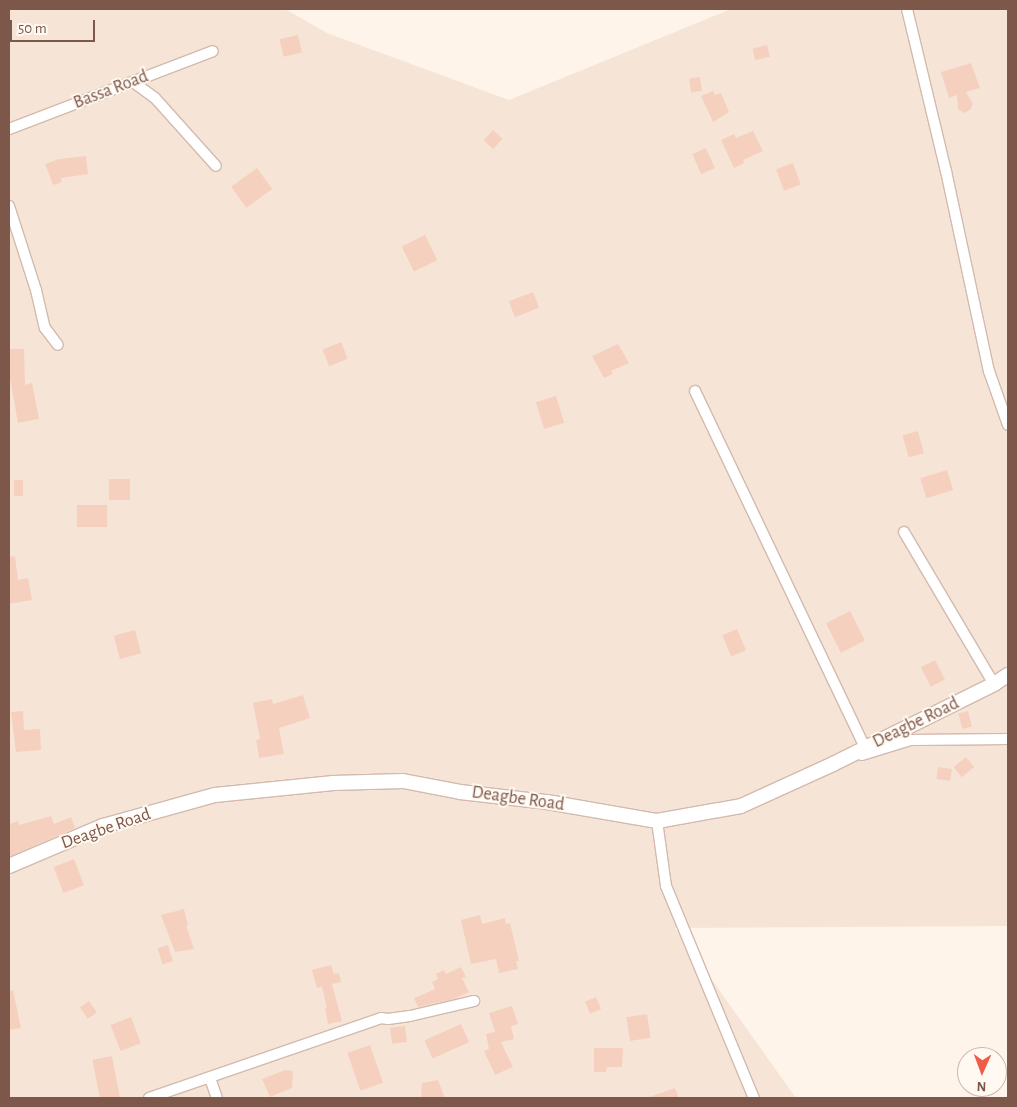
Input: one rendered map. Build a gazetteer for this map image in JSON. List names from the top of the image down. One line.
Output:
{"streets":{"street":["Bassa Road","Deagbe Road"]},"scale_bar":"50 m","north":"bottom"}
